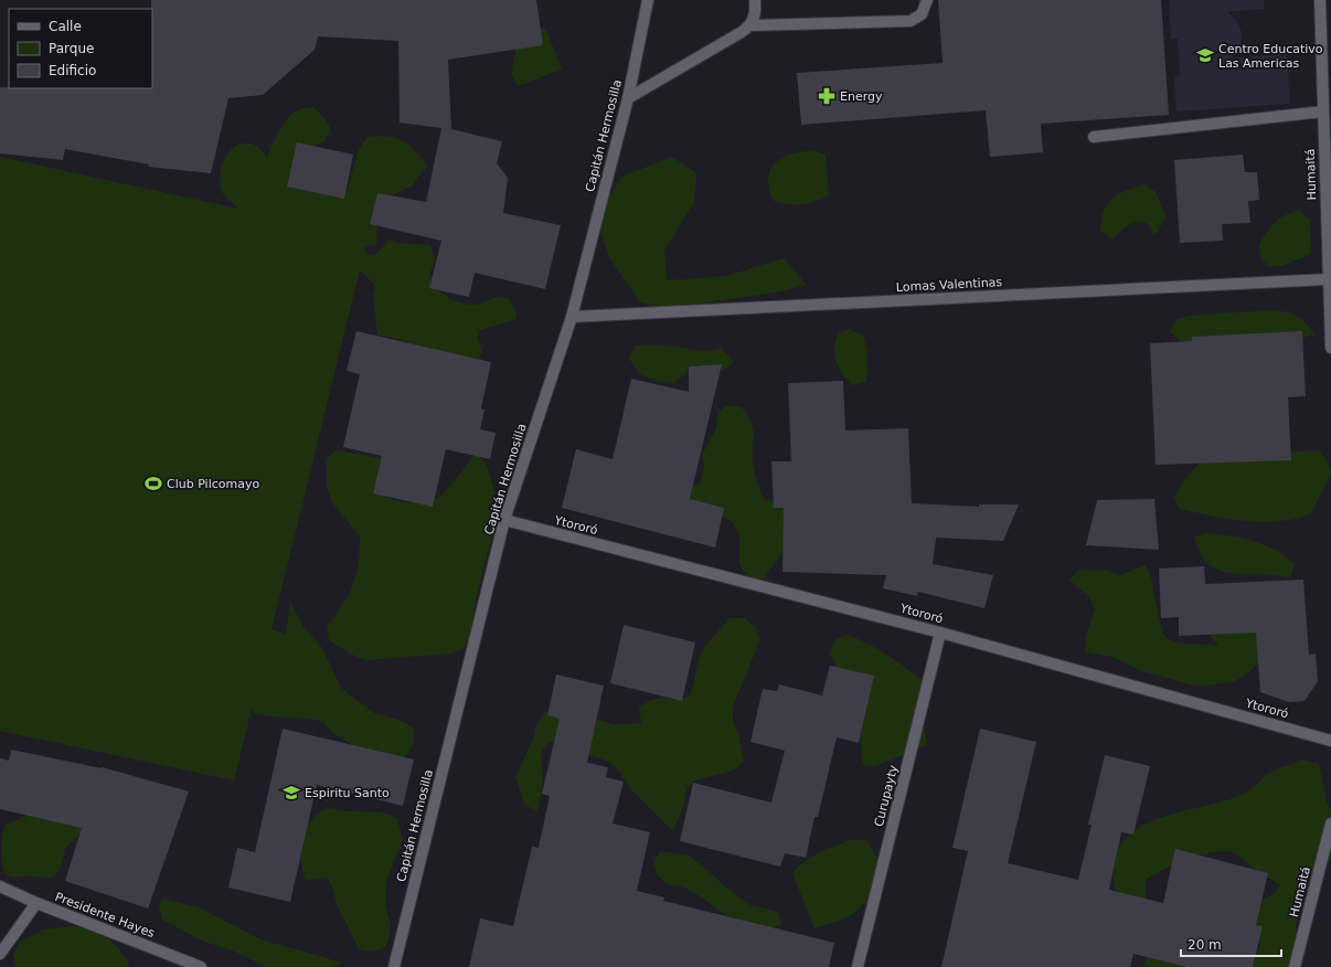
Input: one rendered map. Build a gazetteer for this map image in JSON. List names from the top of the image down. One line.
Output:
{"streets":{"street":["Capitán Hermosilla","Humaitá","Lomas Valentinas","Ytororó","Curupayty","Presidente Hayes"]},"crossings":[["Capitán Hermosilla","Lomas Valentinas"],["Capitán Hermosilla","Ytororó"],["Humaitá","Lomas Valentinas"],["Ytororó","Curupayty"]],"places":{"school or university":["Centro Educativo Las Americas","Espiritu Santo"],"pharmacy":["Energy"],"sports":["Club Pilcomayo"]},"legend":["Calle","Parque","Edificio"],"scale_bar":"20 m"}
